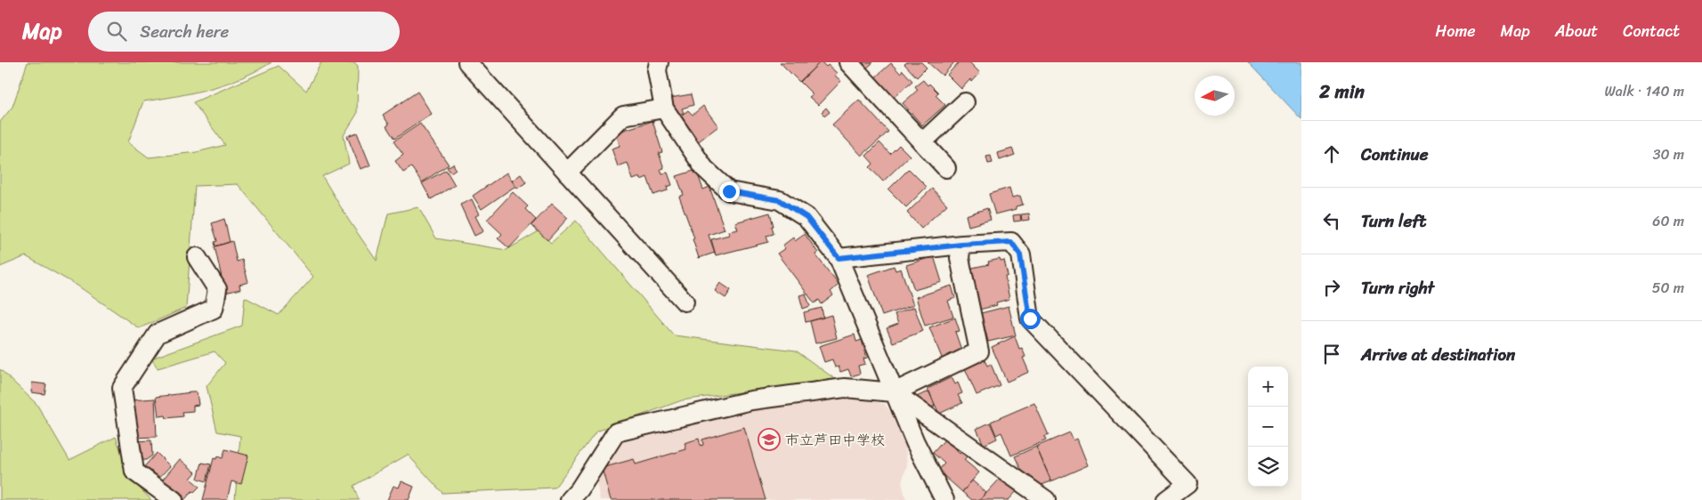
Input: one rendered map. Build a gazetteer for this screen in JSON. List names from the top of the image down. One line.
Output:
{"places":{"school or university":["市立芦田中学校"]},"north":"left","page":{"header":"Map","search":"Search here","nav":["Home","Map","About","Contact"],"heading":["2 min","Walk · 140 m"],"list":[["Continue","30 m"],["Turn left","60 m"],["Turn right","50 m"],"Arrive at destination"],"map_buttons":["+","−"]}}
